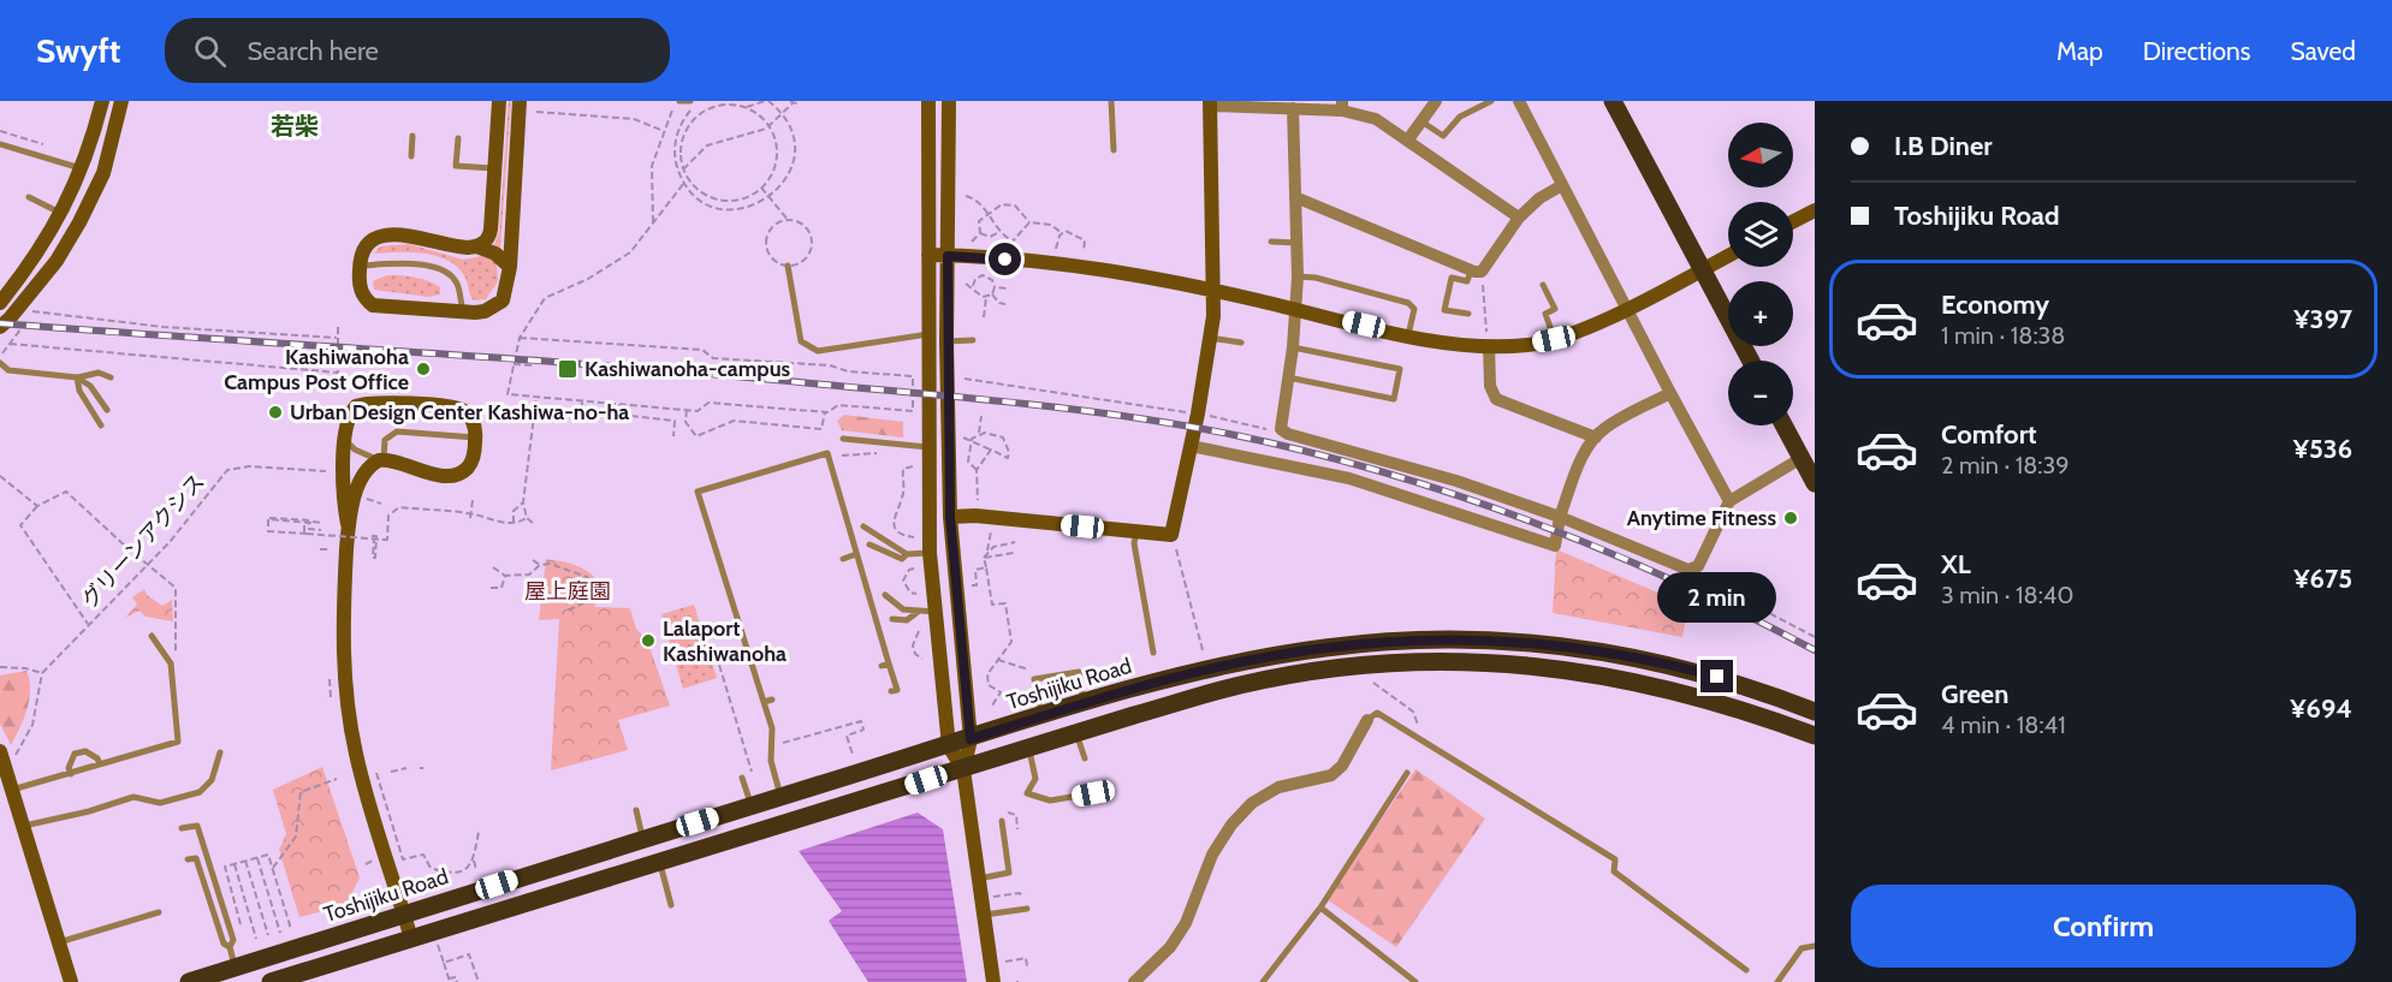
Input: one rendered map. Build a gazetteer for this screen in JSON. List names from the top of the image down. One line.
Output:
{"streets":{"main road":["Toshijiku Road"],"path":["グリーンアクシス"]},"districts":["若柴"],"parks":["屋上庭園"],"places":{"other":["Kashiwanoha Campus Post Office","Urban Design Center Kashiwa-no-ha","Anytime Fitness","Lalaport Kashiwanoha"],"transit":["Kashiwanoha-campus"]},"north":"left","page":{"header":"Swyft","search":"Search here","nav":["Map","Directions","Saved"],"banner":["I.B Diner","Toshijiku Road"],"map_buttons":["+","−"],"list":[{"name":"Economy","note":"1 min · 18:38","value":"¥397"},{"name":"Comfort","note":"2 min · 18:39","value":"¥536"},{"name":"XL","note":"3 min · 18:40","value":"¥675"},{"name":"Green","note":"4 min · 18:41","value":"¥694"}],"bubble":"2 min","buttons":"Confirm"}}
